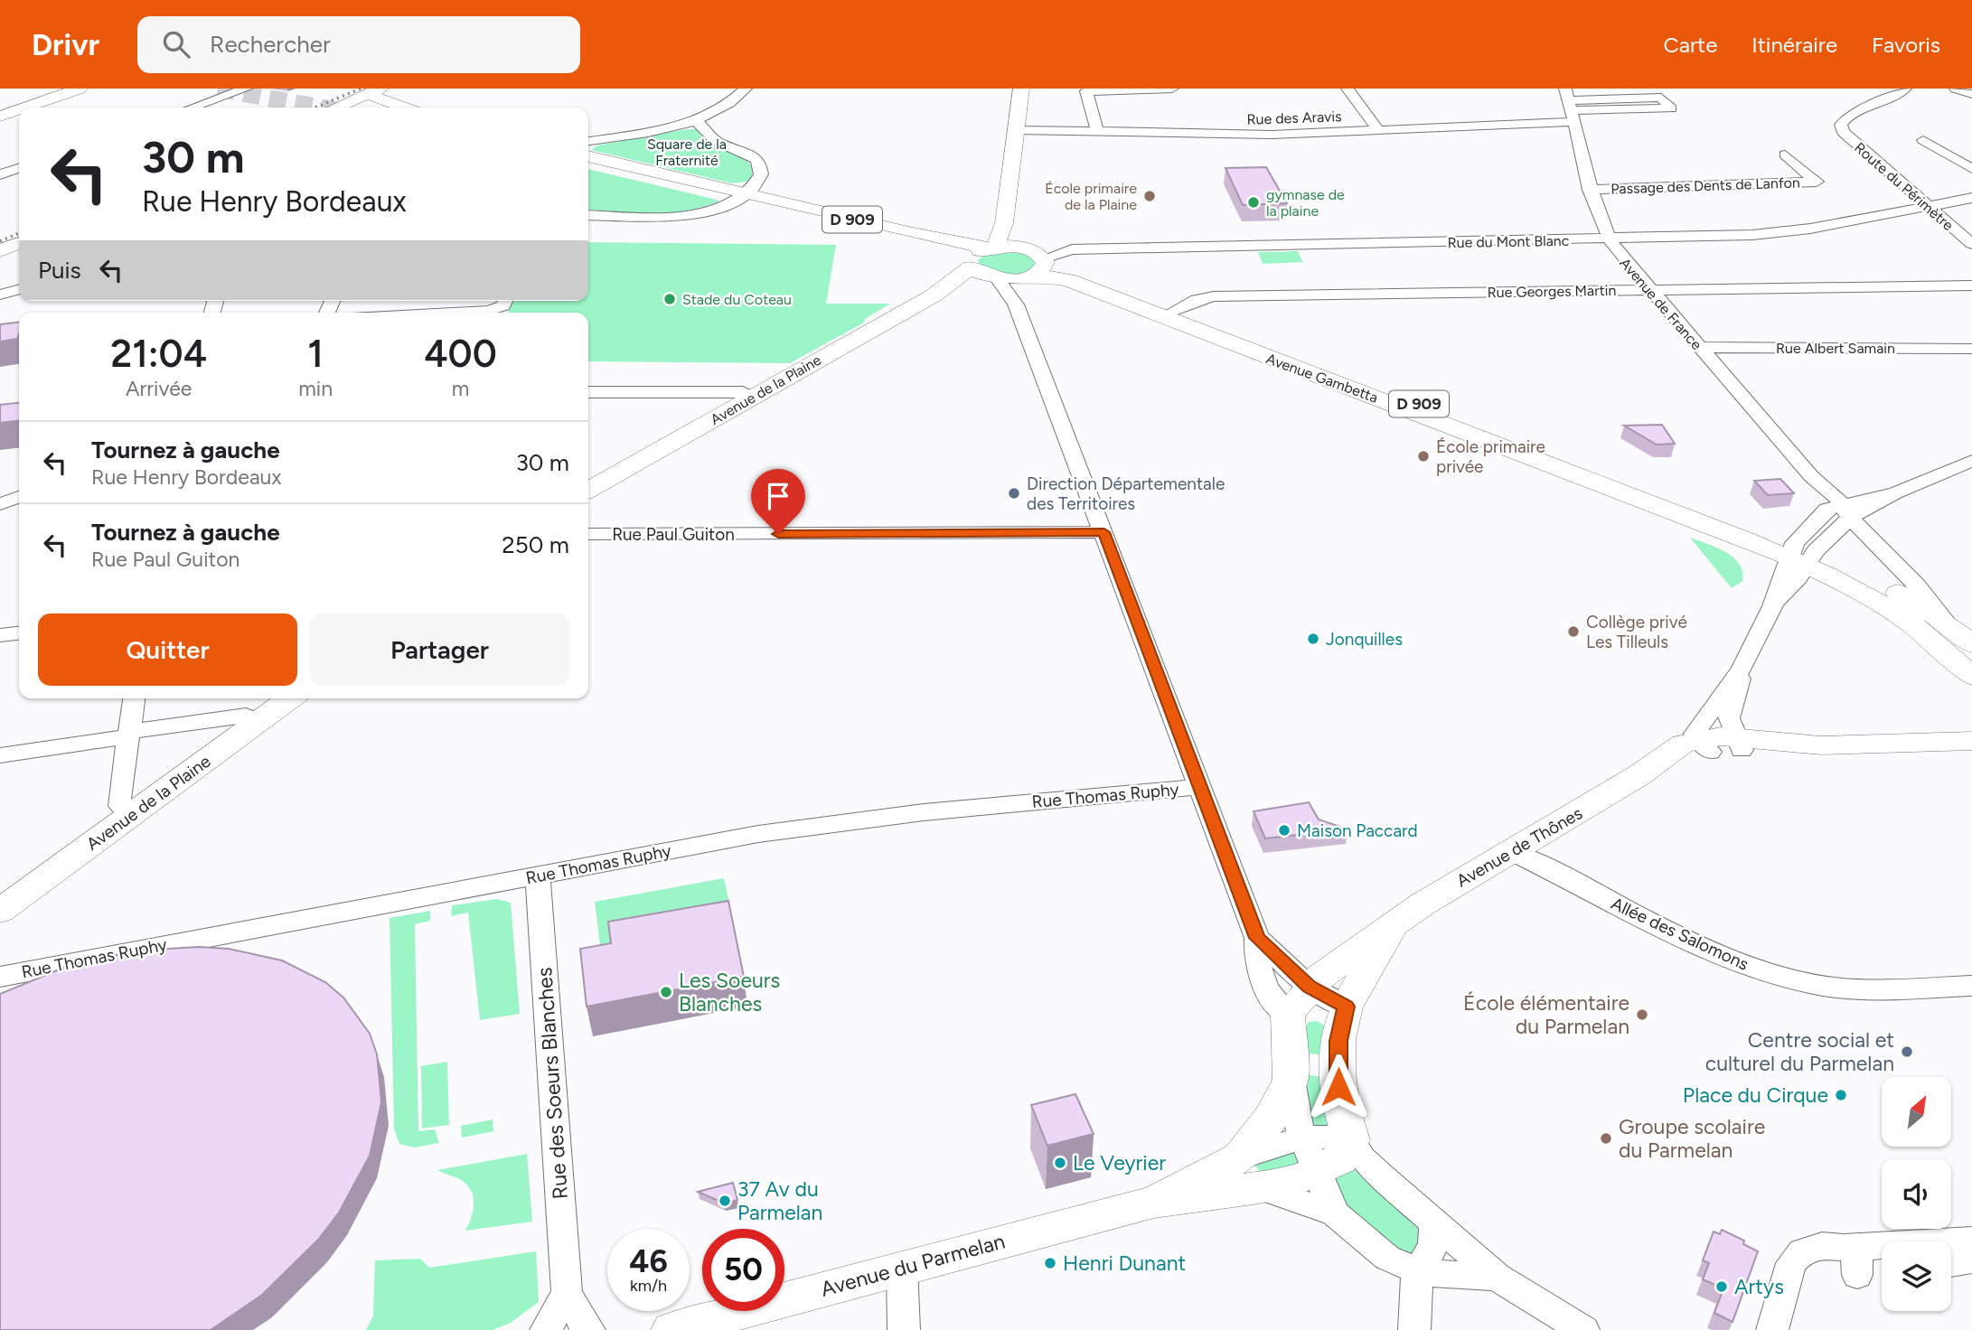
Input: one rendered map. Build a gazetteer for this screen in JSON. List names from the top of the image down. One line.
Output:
{"streets":{"main road":["D 909","Avenue de France","Avenue Gambetta","Avenue de la Plaine","Avenue de Thônes","Avenue du Parmelan"],"street":["Rue des Aravis","Passage des Dents de Lanfon","Route du Périmètre","Rue du Mont Blanc","Rue Georges Martin","Rue Albert Samain","Rue Paul Guiton","Rue Thomas Ruphy","Allée des Salomons","Rue des Soeurs Blanches"]},"crossings":[["Rue des Aravis","Avenue de France"],["Passage des Dents de Lanfon","Avenue de France"],["Route du Périmètre","Rue du Mont Blanc"],["D 909","Avenue Gambetta"],["D 909","Avenue de la Plaine"],["Rue du Mont Blanc","Avenue de France"],["Rue du Mont Blanc","Avenue Gambetta"],["Rue du Mont Blanc","Avenue de la Plaine"],["Rue Georges Martin","Avenue de France"],["Rue Georges Martin","Avenue Gambetta"],["Avenue de France","Rue Albert Samain"],["Avenue Gambetta","Avenue de la Plaine"],["Rue Thomas Ruphy","Rue des Soeurs Blanches"],["Avenue de Thônes","Allée des Salomons"]],"parks":["Square de la Fraternité"],"places":["École primaire de la Plaine","gymnase de la plaine","Stade du Coteau","École primaire privée","Direction Départementale des Territoires","Collège privé Les Tilleuls","Jonquilles","Maison Paccard","Les Soeurs Blanches","École élémentaire du Parmelan","Centre social et culturel du Parmelan","Place du Cirque","Groupe scolaire du Parmelan","Le Veyrier","37 Av du Parmelan","Henri Dunant","Artys"],"north":"top right","page":{"header":"Drivr","search":"Rechercher","nav":["Carte","Itinéraire","Favoris"],"turn":["30 m","Rue Henry Bordeaux"],"then":"Puis","eta":["21:04","Arrivée","1","min","400","m"],"list":[{"name":"Tournez à gauche","note":"Rue Henry Bordeaux","value":"30 m"},{"name":"Tournez à gauche","note":"Rue Paul Guiton","value":"250 m"}],"buttons":["Quitter","Partager"],"speed":"46 km/h","limit":"50"}}
